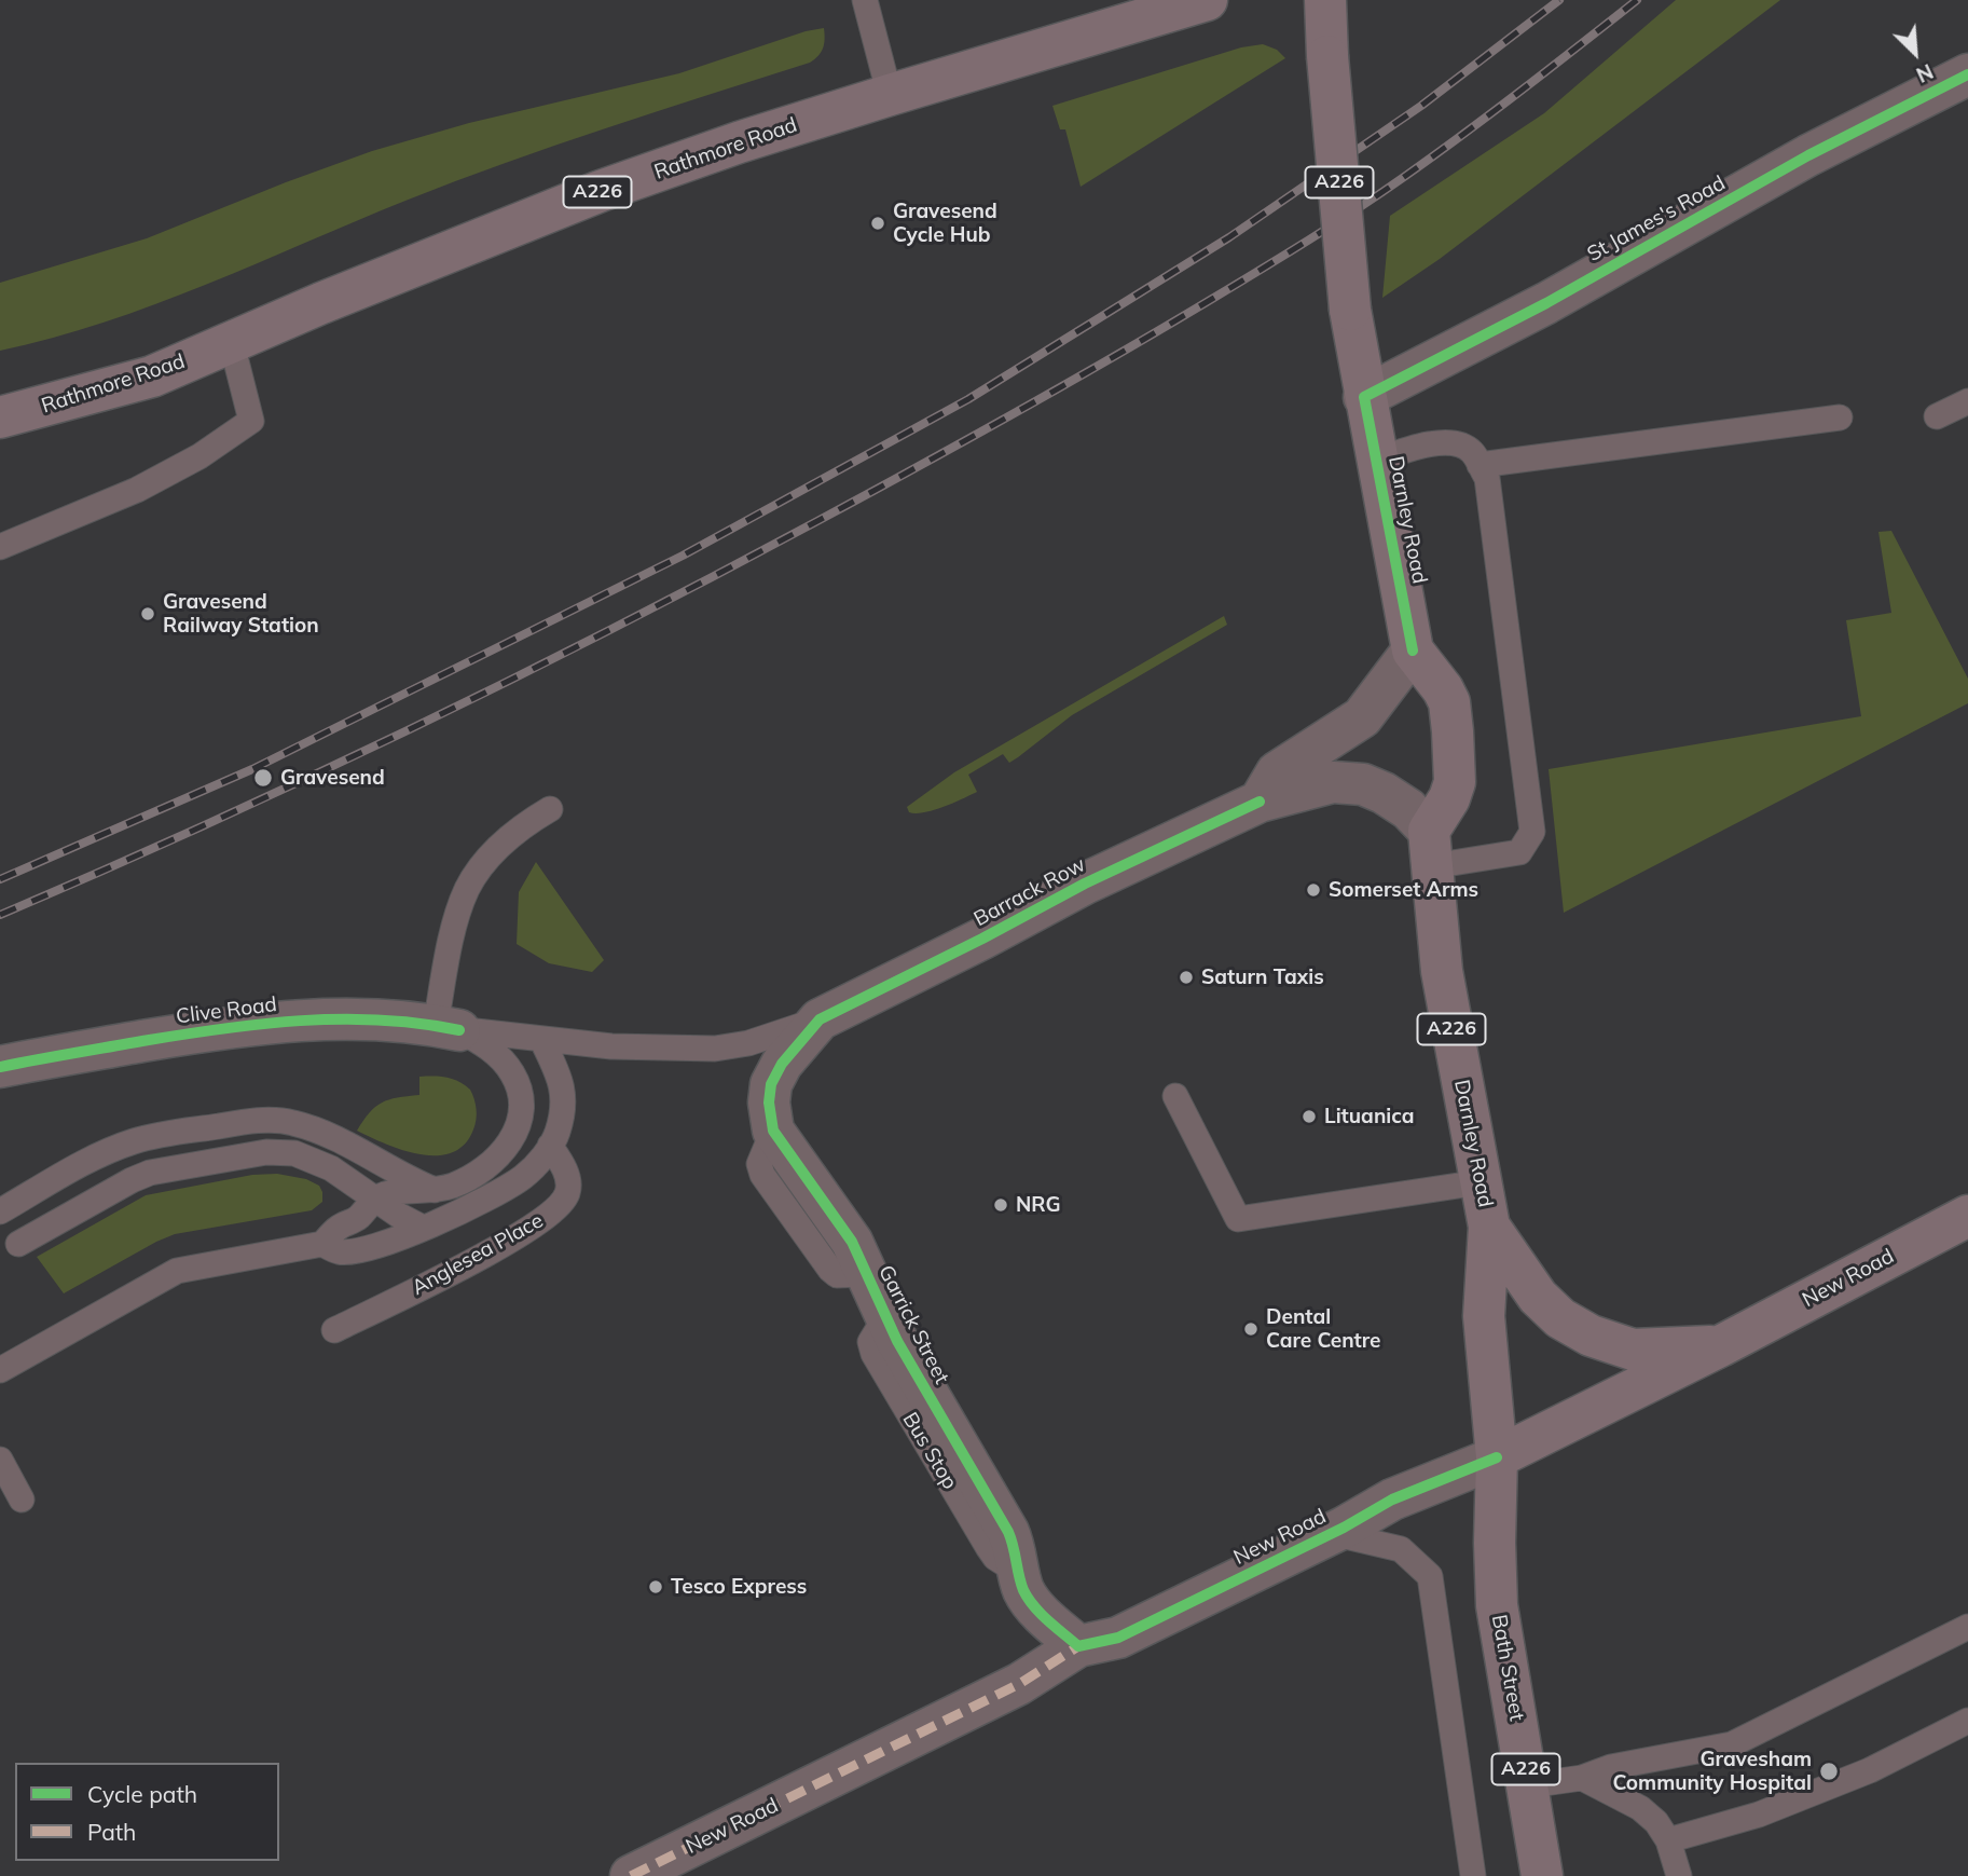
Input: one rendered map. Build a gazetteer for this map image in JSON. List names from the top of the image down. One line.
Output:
{"streets":{"main road":["Rathmore Road","A226","Darnley Road","New Road","Bath Street"],"street":["St James's Road","Barrack Row","Clive Road","Garrick Street"],"lane":["Anglesea Place"],"cycle path":["Bus Stop"]},"crossings":[["A226","Darnley Road"],["A226","New Road"],["A226","Bath Street"],["St James's Road","Darnley Road"],["Darnley Road","Barrack Row"],["Barrack Row","Clive Road"],["Barrack Row","Garrick Street"],["Clive Road","Garrick Street"],["New Road","Garrick Street"],["New Road","Bath Street"]],"places":["Gravesend Cycle Hub","Gravesend Railway Station","Gravesend","Somerset Arms","Saturn Taxis","Lituanica","NRG","Dental Care Centre","Tesco Express","Gravesham Community Hospital"],"legend":["Cycle path","Path"],"north":"bottom right"}
